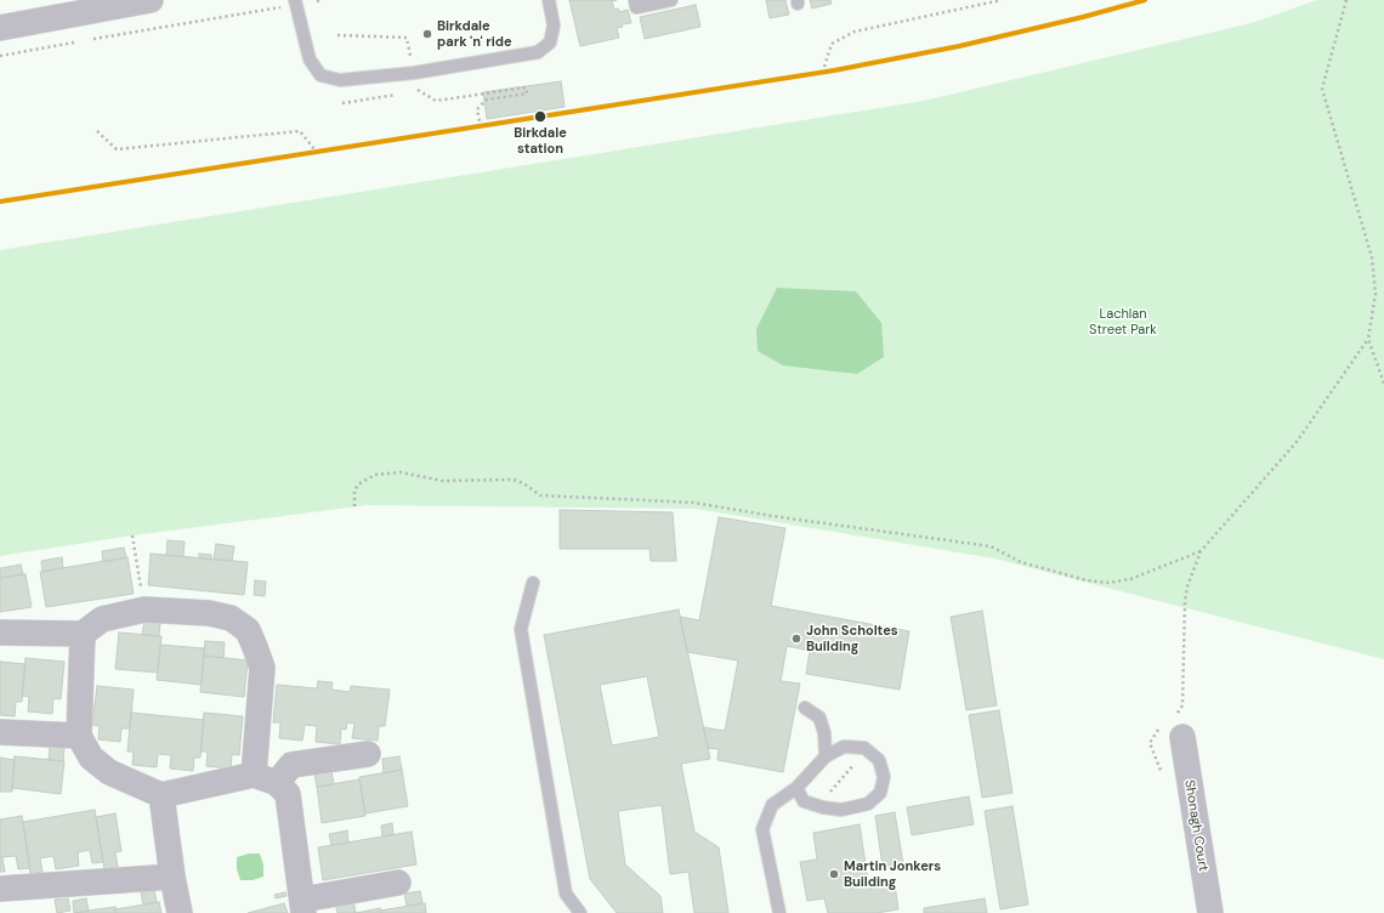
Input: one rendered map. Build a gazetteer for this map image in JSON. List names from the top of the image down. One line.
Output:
{"streets":{"street":["Shonagh Court"]},"parks":["Lachlan Street Park"],"places":["Birkdale park 'n' ride","Birkdale station","John Scholtes Building","Martin Jonkers Building"]}
